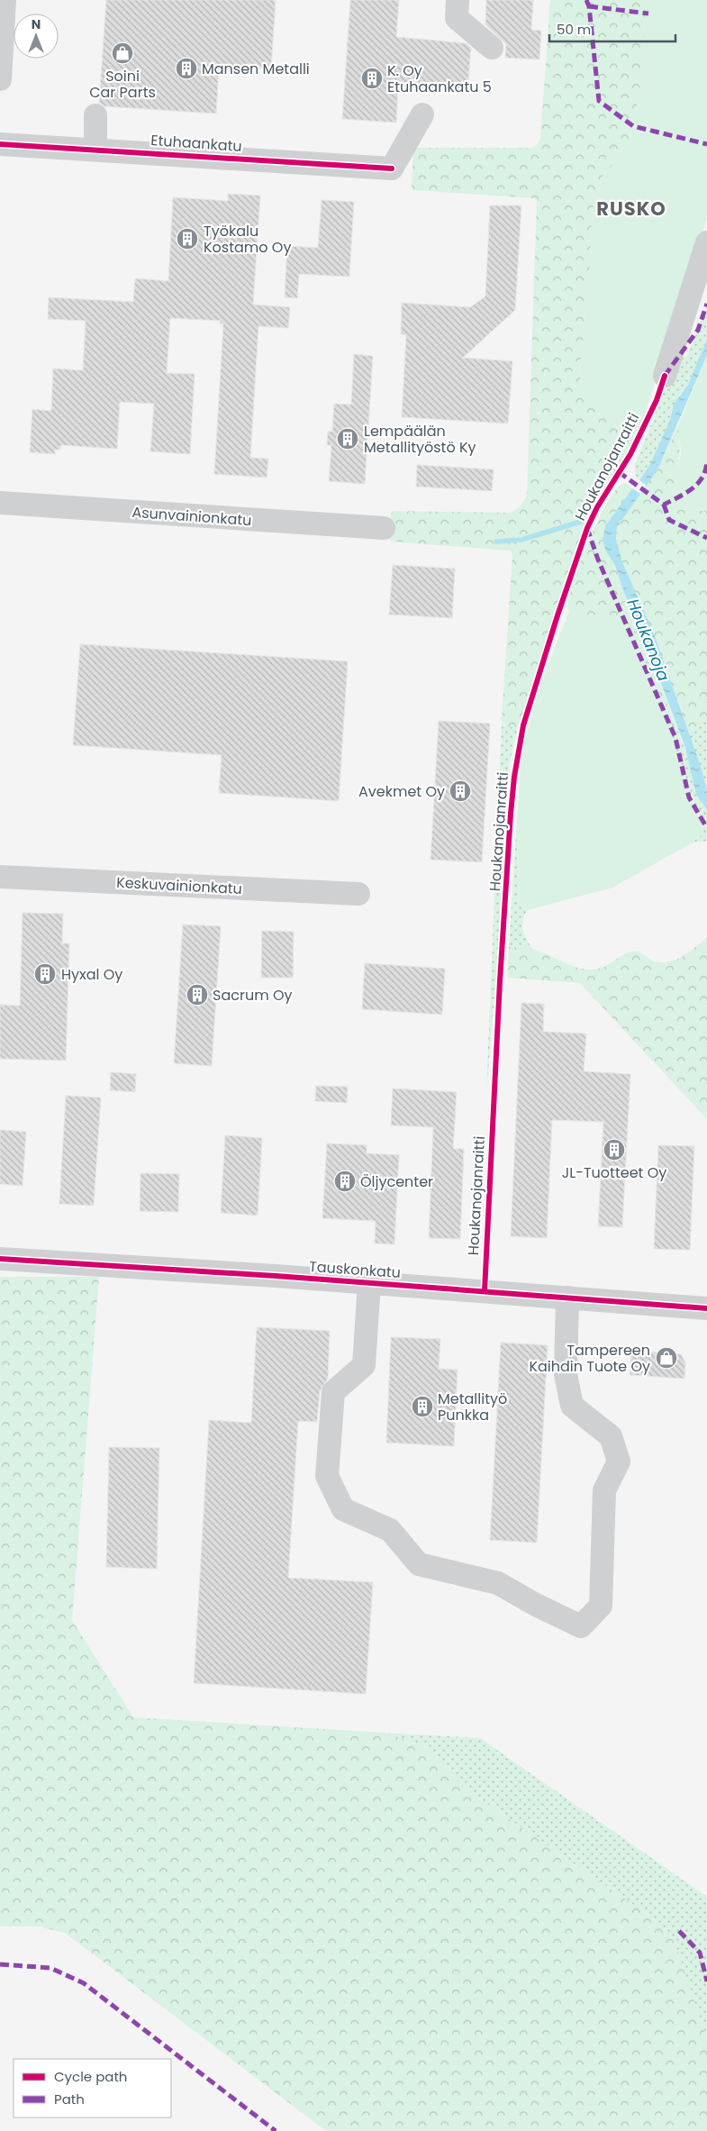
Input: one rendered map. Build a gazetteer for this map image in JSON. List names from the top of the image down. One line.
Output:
{"streets":{"street":["Etuhaankatu","Asunvainionkatu","Keskuvainionkatu","Tauskonkatu"],"cycle path":["Houkanojanraitti"]},"districts":["RUSKO"],"water":["Houkanoja"],"places":{"shop":["Soini Car Parts","Tampereen Kaihdin Tuote Oy"],"building":["Mansen Metalli","K. Oy Etuhaankatu 5","Työkalu Kostamo Oy","Lempäälän Metallityöstö Ky","Avekmet Oy","Hyxal Oy","Sacrum Oy","JL-Tuotteet Oy","Öljycenter","Metallityö Punkka"]},"legend":["Cycle path","Path"],"scale_bar":"50 m","north":"top"}
